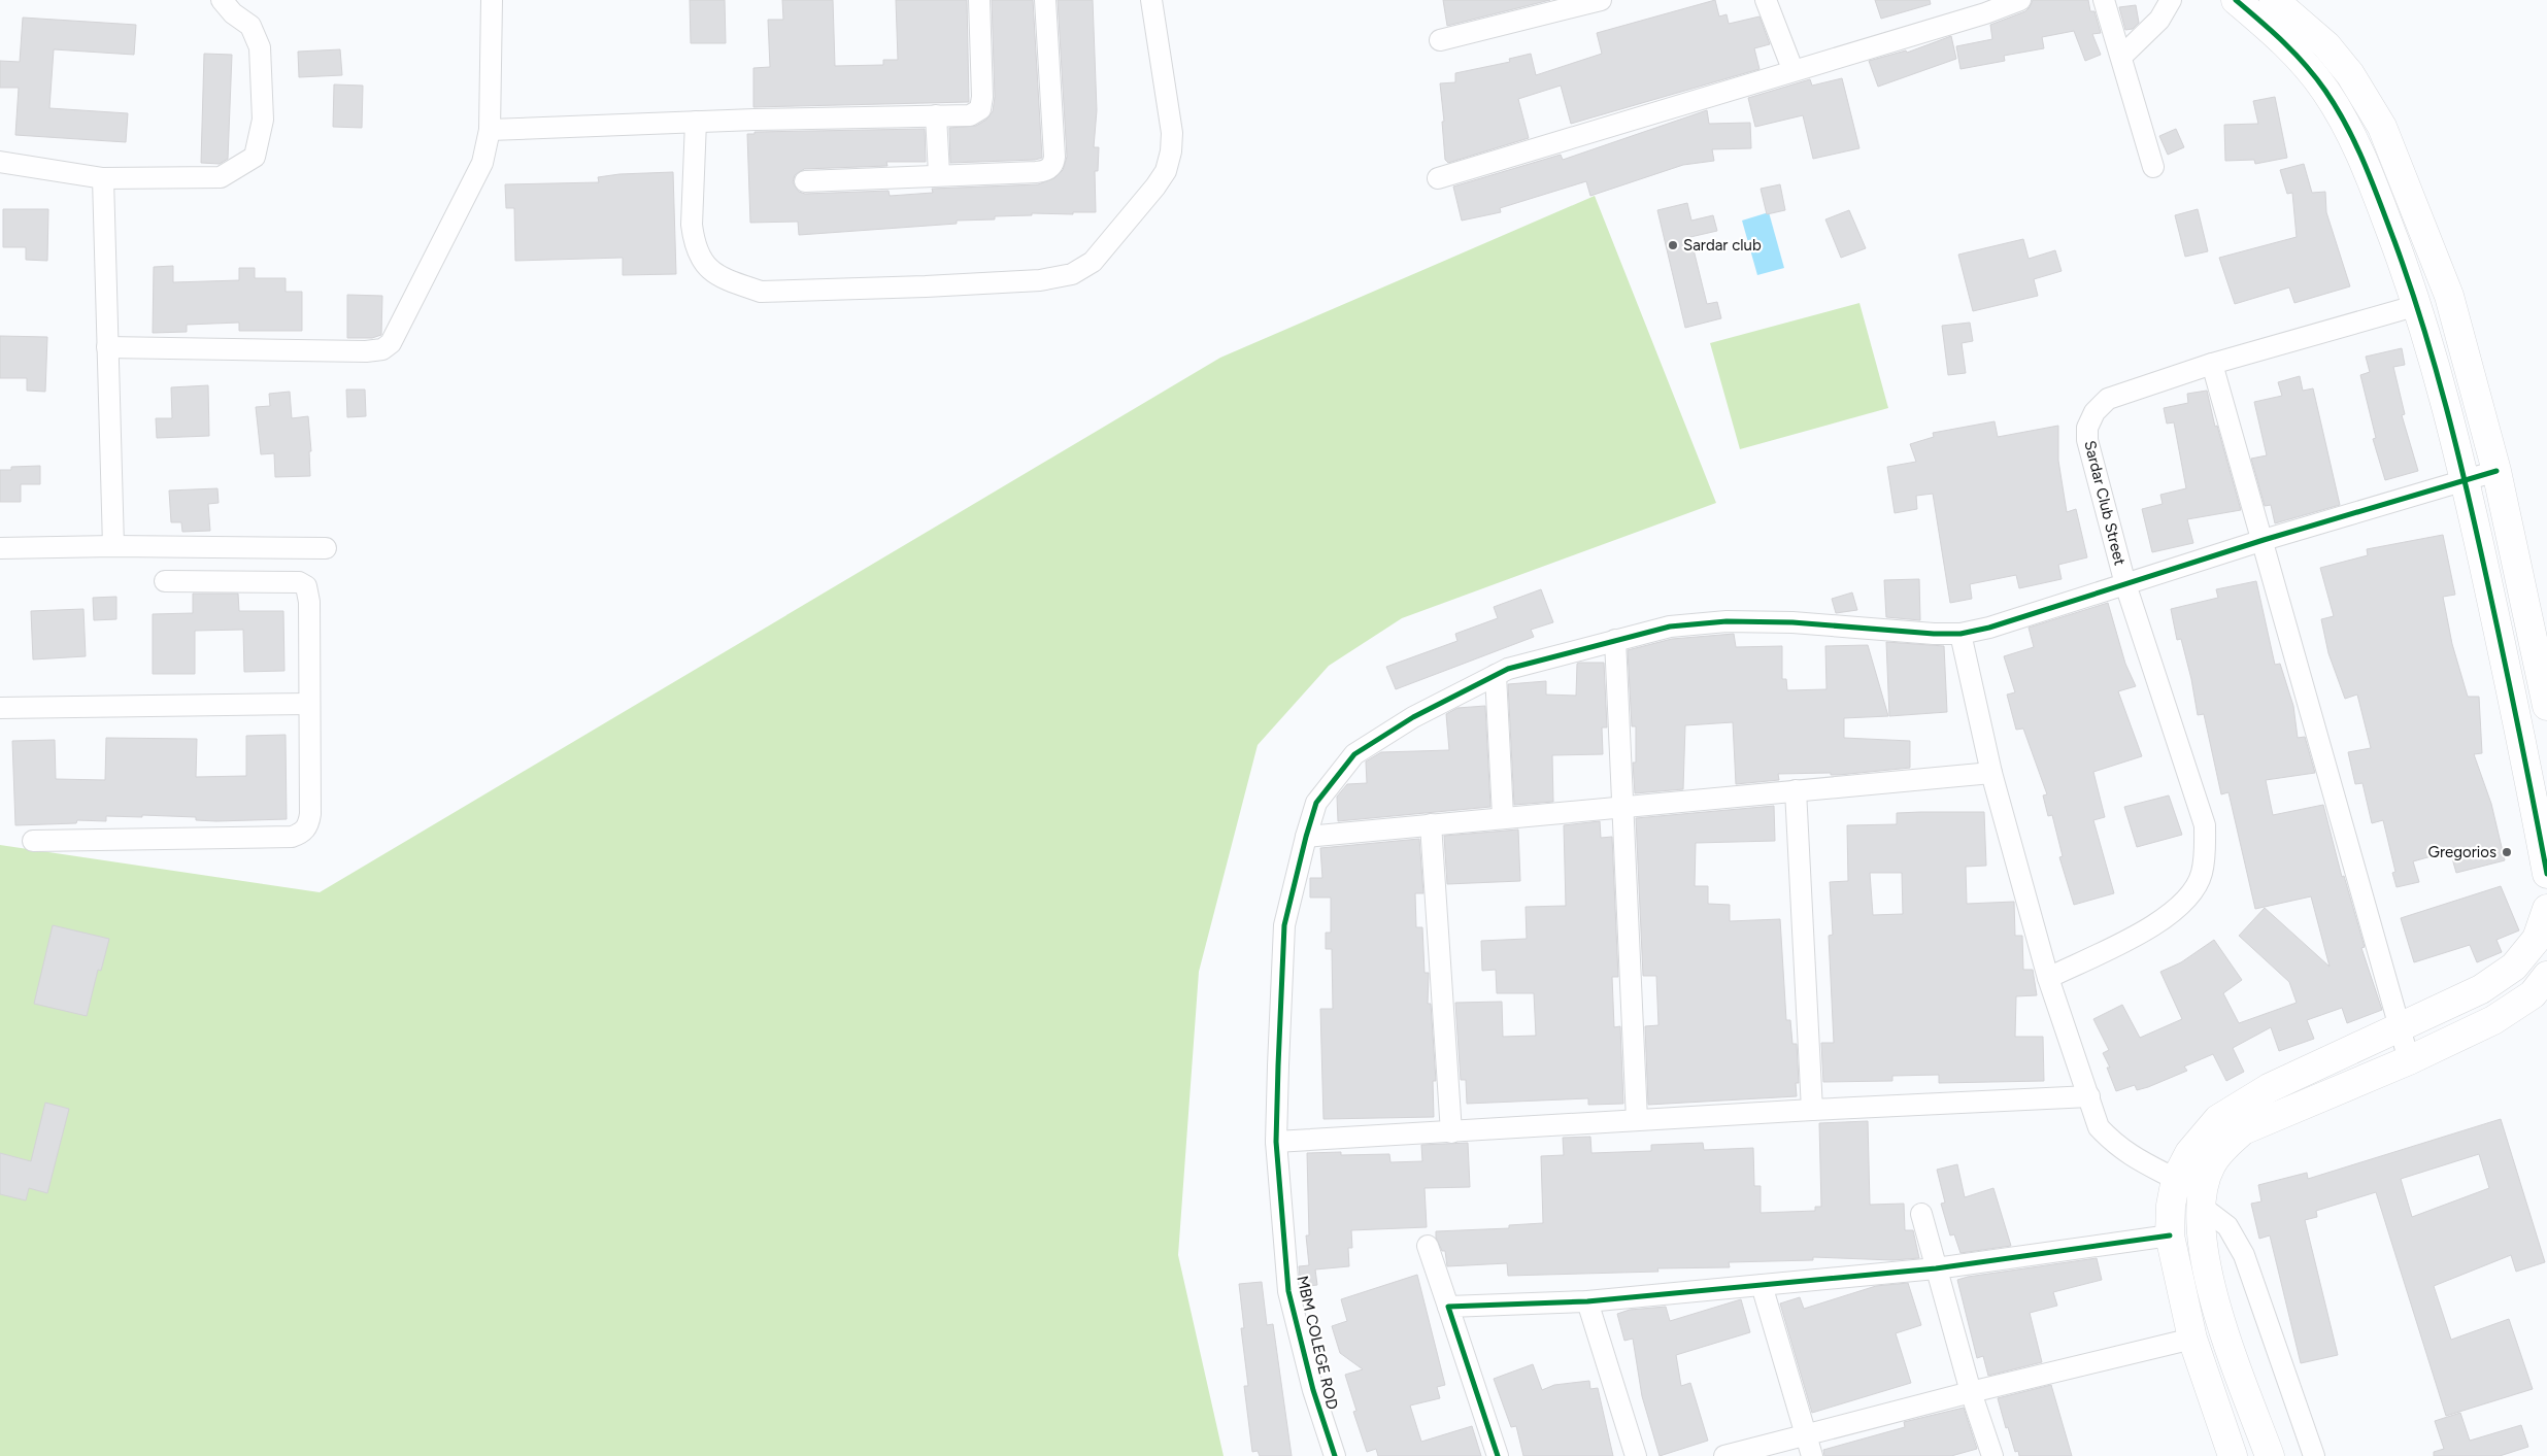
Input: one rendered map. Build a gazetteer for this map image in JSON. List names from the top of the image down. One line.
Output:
{"streets":{"street":["Sardar Club Street","MBM COLEGE ROD"]},"crossings":[["Sardar Club Street","MBM COLEGE ROD"]],"places":["Sardar club","Gregorios"]}
